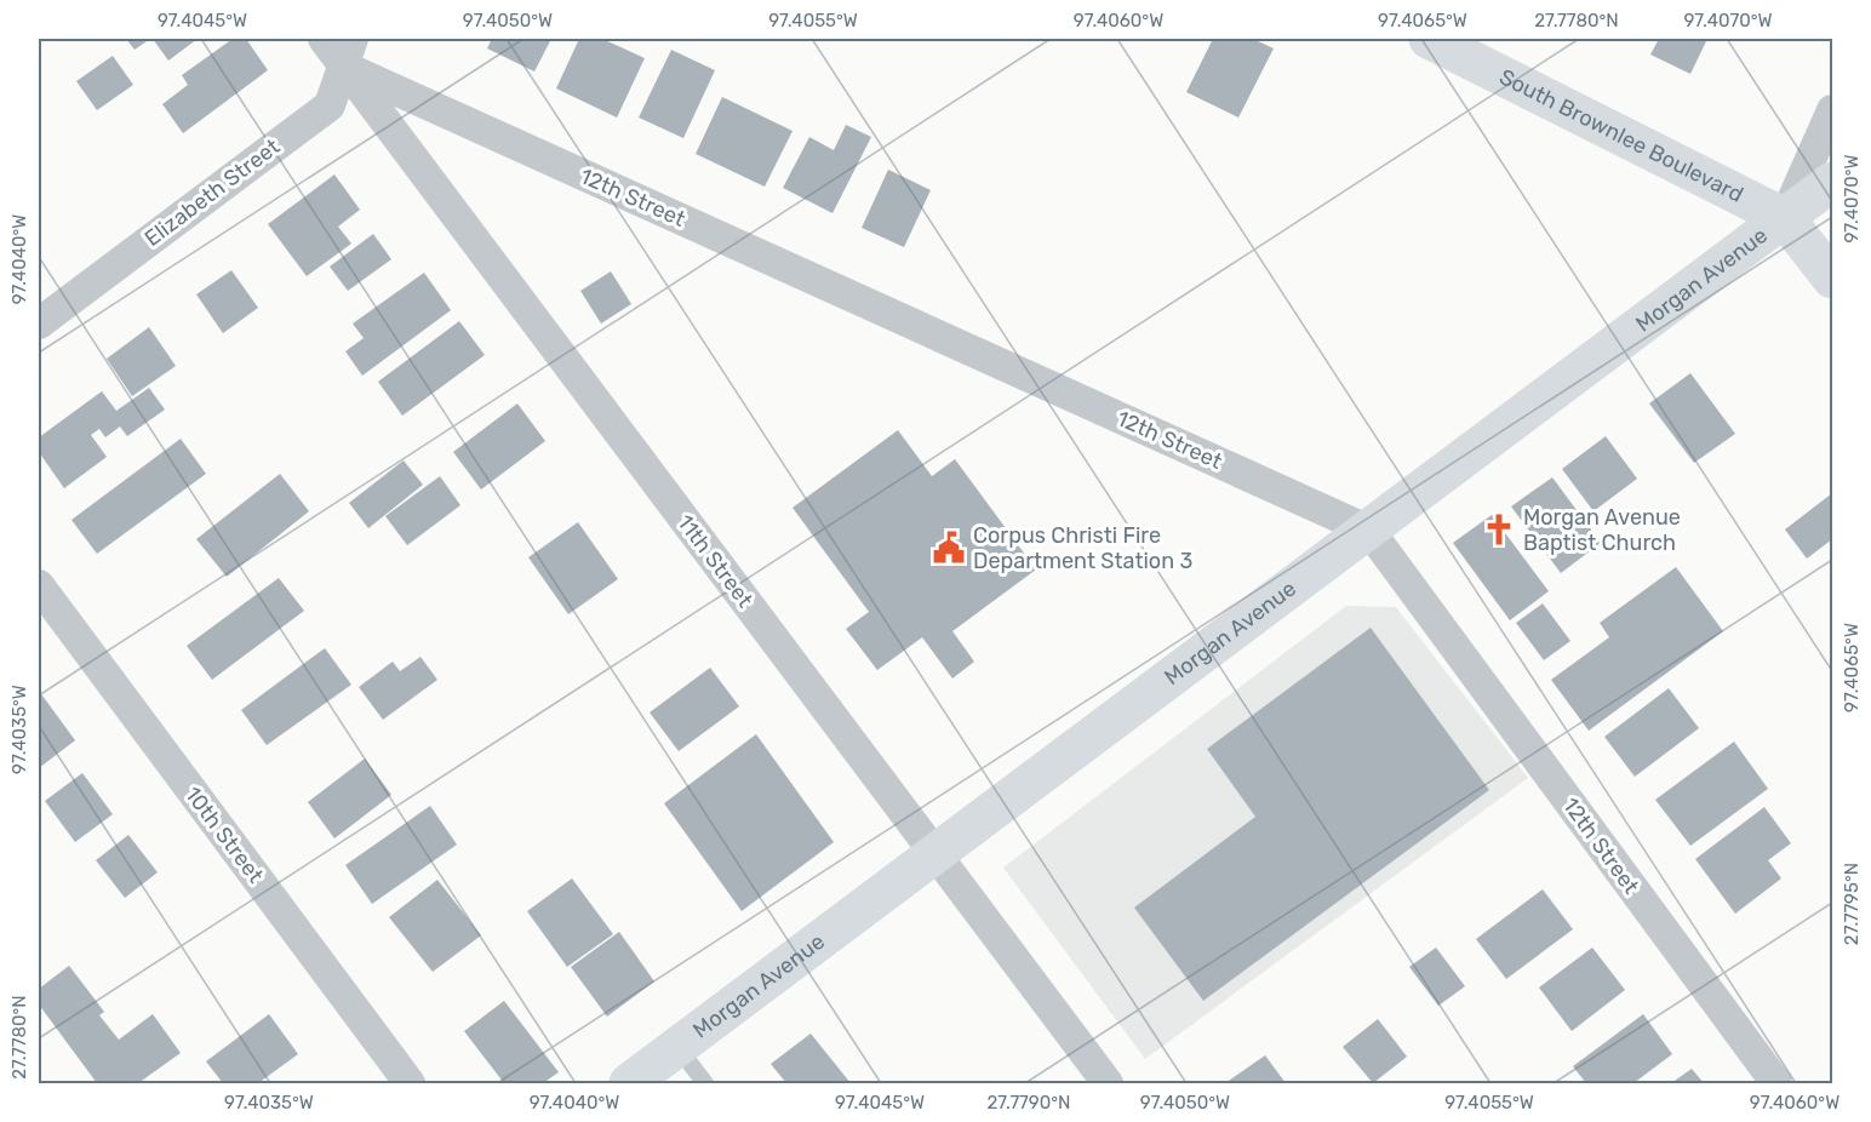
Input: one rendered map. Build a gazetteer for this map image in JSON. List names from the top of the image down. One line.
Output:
{"streets":{"main road":["South Brownlee Boulevard","Morgan Avenue"],"street":["Elizabeth Street","12th Street","11th Street","10th Street"]},"crossings":[["South Brownlee Boulevard","Morgan Avenue"],["Elizabeth Street","12th Street"],["Elizabeth Street","11th Street"],["12th Street","Morgan Avenue"],["12th Street","11th Street"],["Morgan Avenue","11th Street"]],"places":{"church":["Morgan Avenue Baptist Church"],"public building":["Corpus Christi Fire Department Station 3"]},"coordinates":["97.4045°W","97.4050°W","97.4055°W","97.4060°W","97.4065°W","27.7780°N","97.4070°W","97.4040°W","97.4035°W","27.7795°N","27.7790°N"]}
